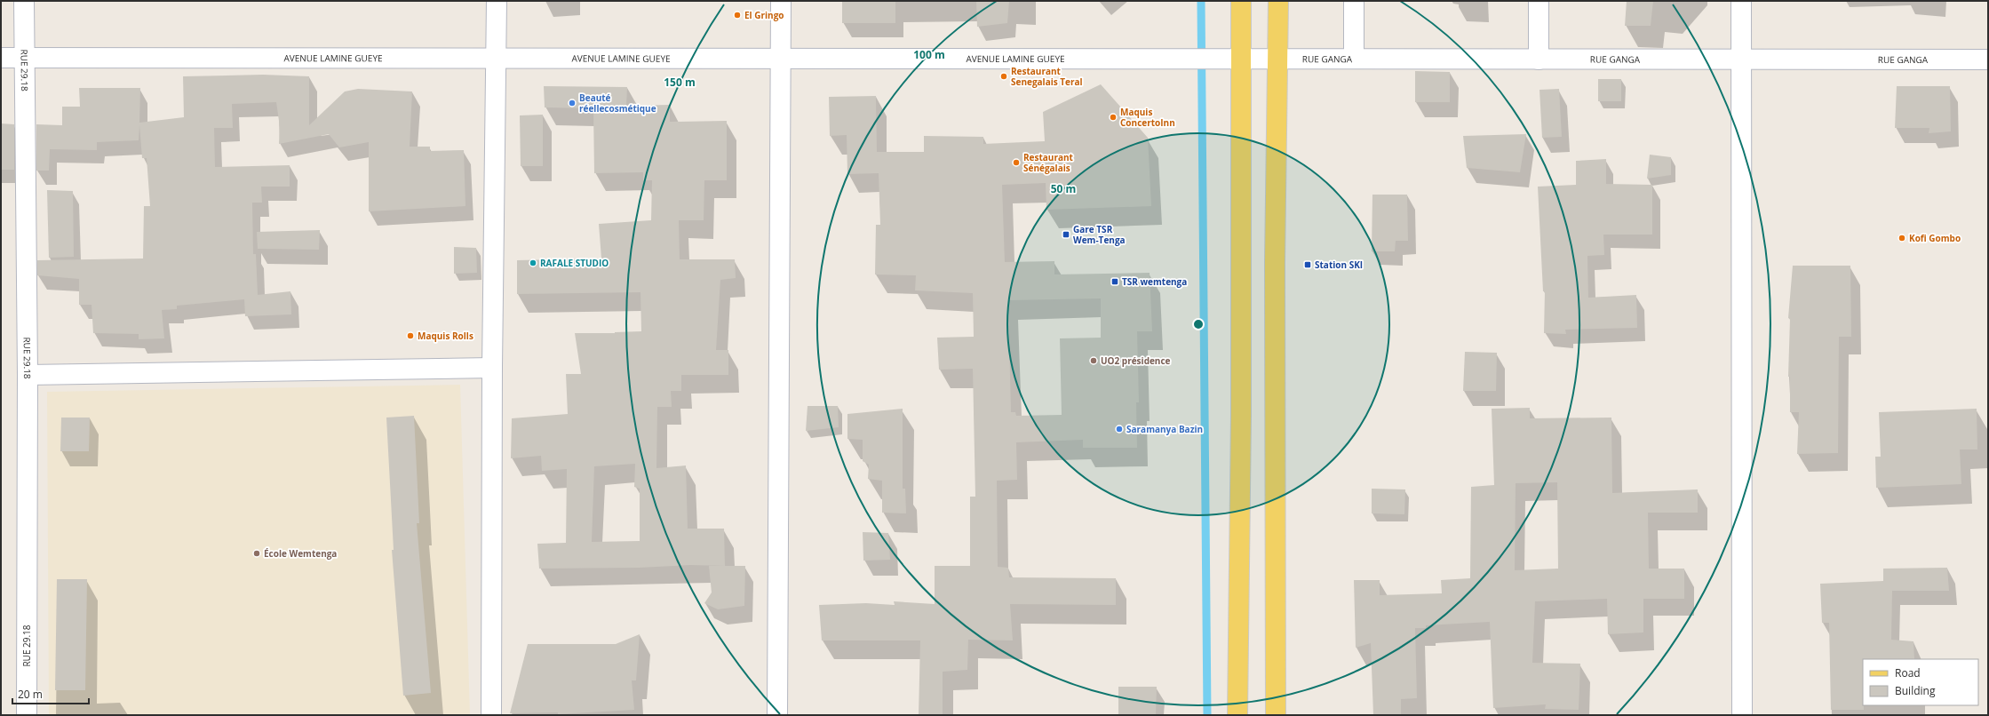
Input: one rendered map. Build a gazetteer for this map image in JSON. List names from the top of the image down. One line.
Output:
{"streets":{"street":["AVENUE LAMINE GUEYE","RUE GANGA","RUE 29.18"]},"crossings":[["AVENUE LAMINE GUEYE","RUE GANGA"],["AVENUE LAMINE GUEYE","RUE 29.18"]],"places":{"other":["El Gringo","Restaurant Senegalais Teral","Beauté réellecosmétique","Maquis ConcertoInn","Restaurant Sénégalais","Kofi Gombo","RAFALE STUDIO","Maquis Rolls","UO2 présidence","Saramanya Bazin","École Wemtenga"],"transit":["Gare TSR Wem-Tenga","Station SKI","TSR wemtenga"]},"legend":["Road","Building"],"scale_bar":"20 m","rings":["100 m","150 m","50 m"]}
